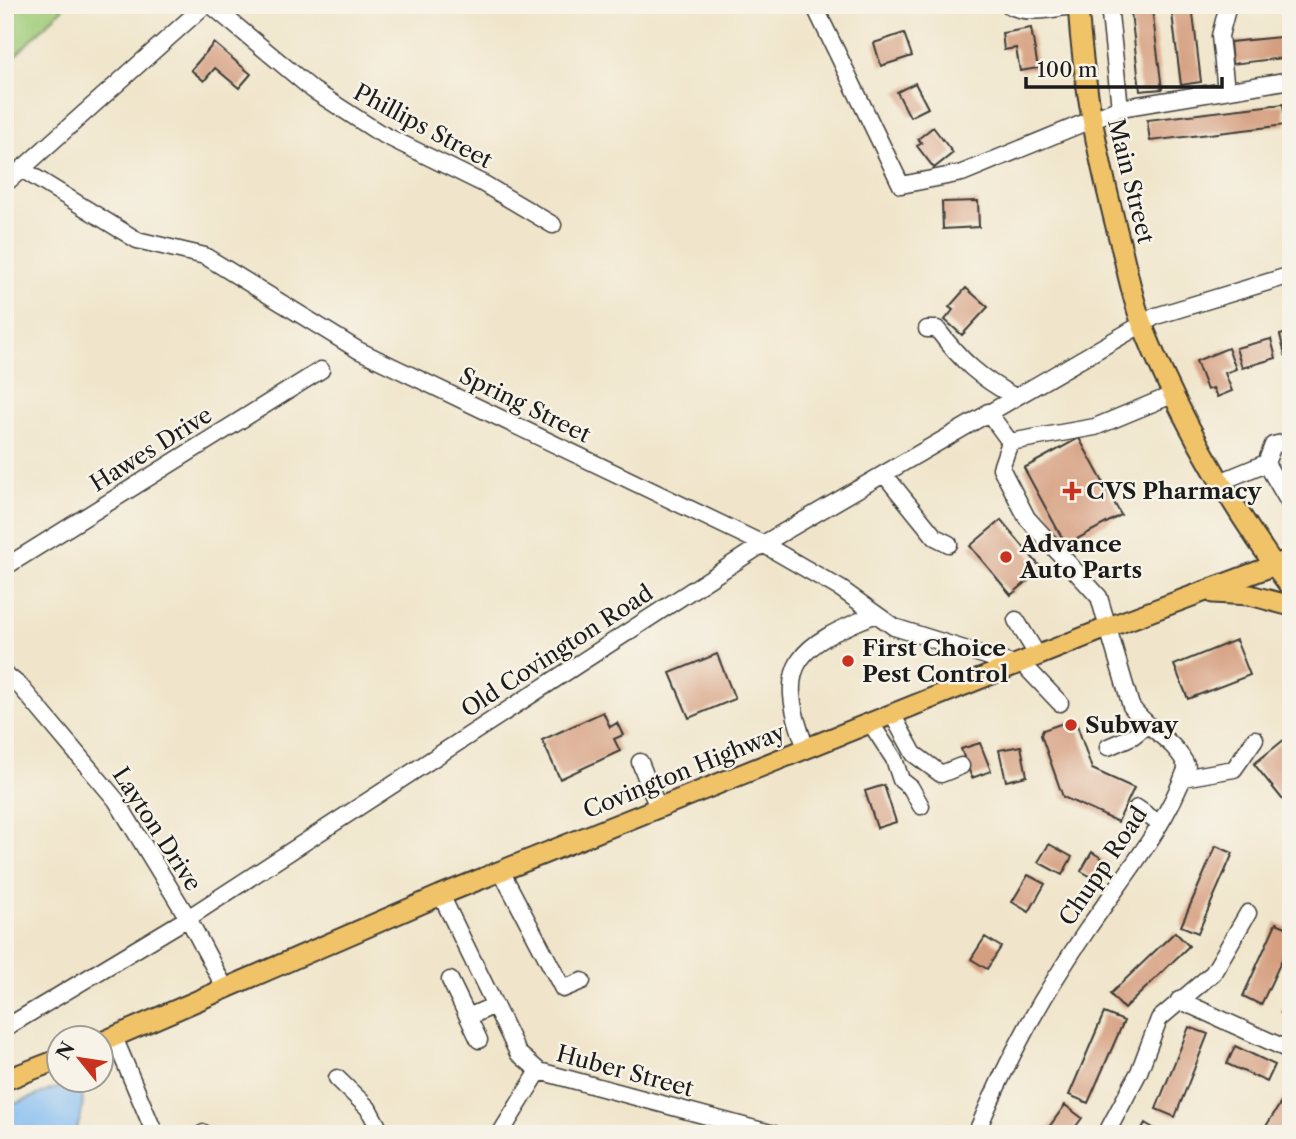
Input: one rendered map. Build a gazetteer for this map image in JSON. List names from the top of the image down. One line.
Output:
{"streets":{"main road":["Main Street","Covington Highway"],"street":["Phillips Street","Spring Street","Hawes Drive","Old Covington Road","Layton Drive","Chupp Road","Huber Street"]},"crossings":[["Main Street","Old Covington Road"],["Main Street","Covington Highway"],["Spring Street","Old Covington Road"],["Spring Street","Covington Highway"],["Old Covington Road","Layton Drive"],["Covington Highway","Layton Drive"],["Covington Highway","Huber Street"]],"places":{"health":["CVS Pharmacy"],"other":["Advance Auto Parts","First Choice Pest Control","Subway"]},"scale_bar":"100 m","north":"top left"}
